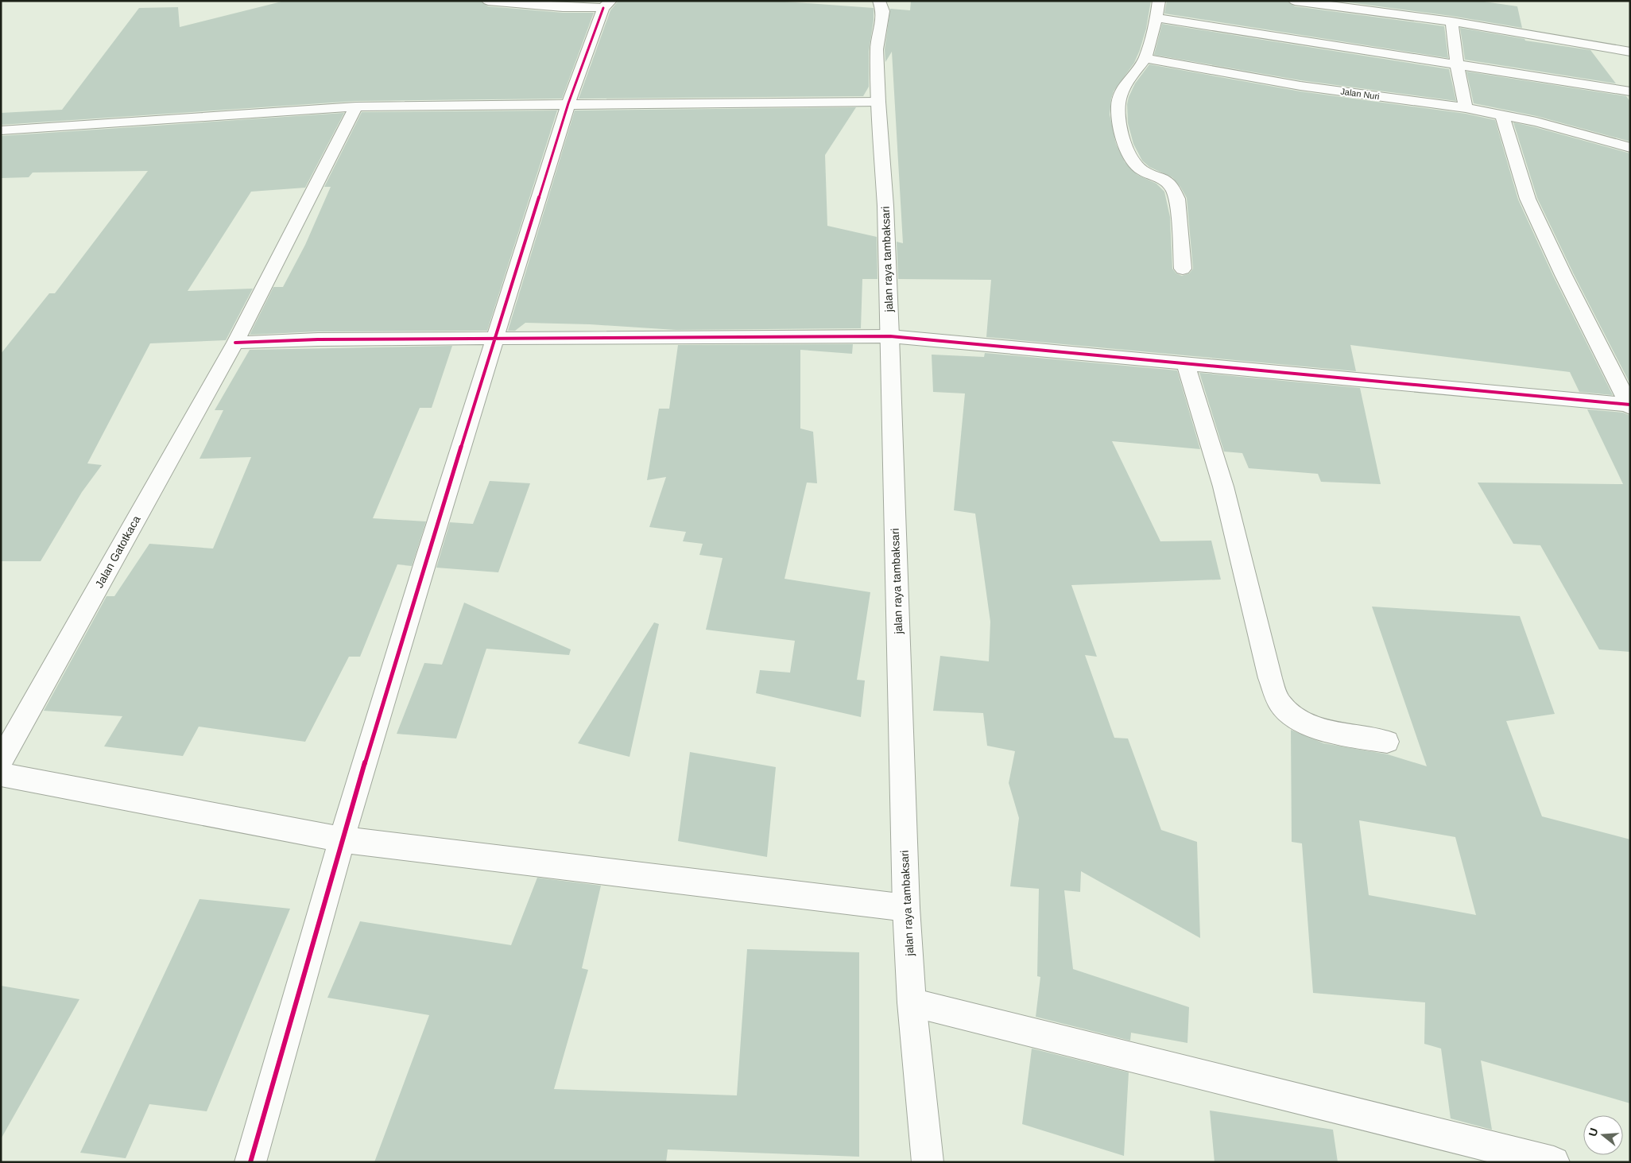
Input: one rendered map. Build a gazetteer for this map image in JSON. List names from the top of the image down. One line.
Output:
{"streets":{"street":["Jalan Nuri","jalan raya tambaksari","Jalan Gatotkaca"]},"north":"left"}
